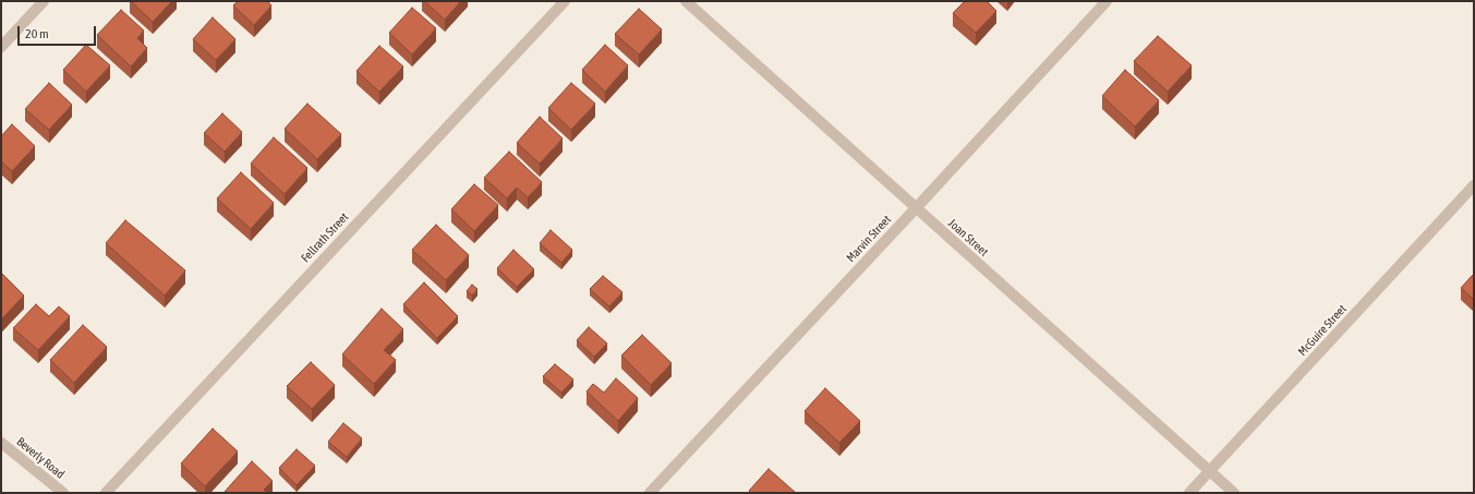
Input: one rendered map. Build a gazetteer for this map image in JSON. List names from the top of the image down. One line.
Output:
{"streets":{"street":["Fellrath Street","Joan Street","Marvin Street","McGuire Street","Beverly Road"]},"crossings":[["Joan Street","Marvin Street"],["Joan Street","McGuire Street"]],"scale_bar":"20 m"}
